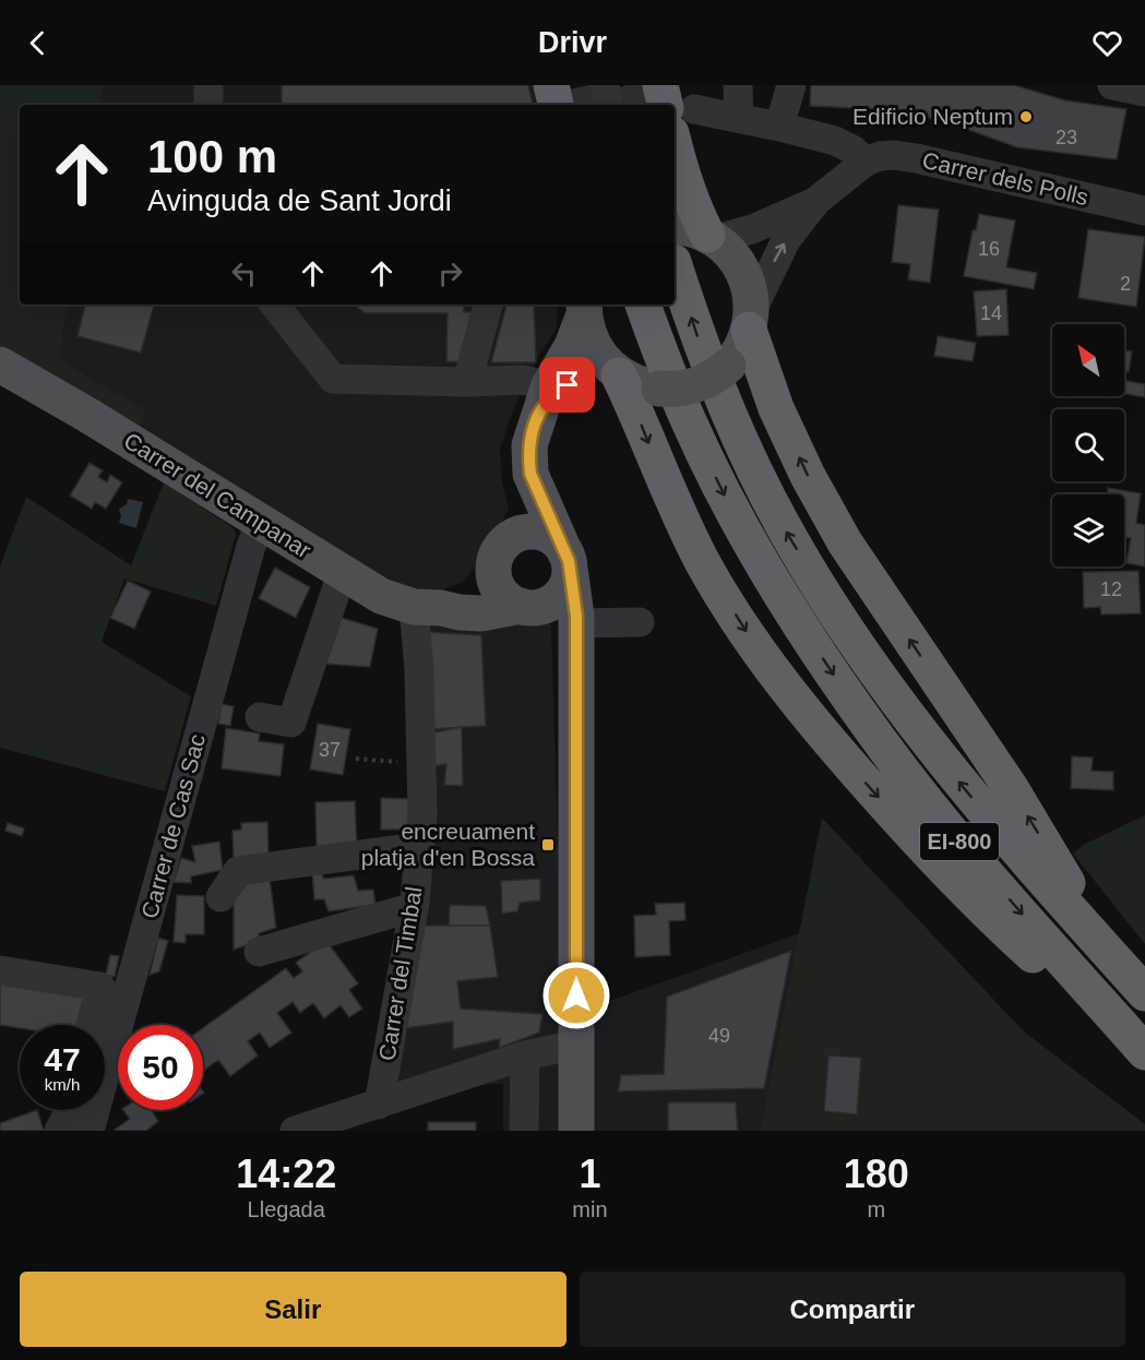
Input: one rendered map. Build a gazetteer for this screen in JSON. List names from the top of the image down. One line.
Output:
{"streets":{"highway":["EI-800"],"main road":["Carrer del Campanar"],"street":["Carrer dels Polls","Carrer de Cas Sac","Carrer del Timbal"]},"crossings":[["Carrer del Campanar","Carrer de Cas Sac"],["Carrer del Campanar","Carrer del Timbal"]],"places":{"other":["Edificio Neptum"],"transit":["encreuament platja d'en Bossa"]},"house_numbers":["23","16","2","14","12","37","49"],"north":"top left","page":{"header":"Drivr","turn":["100 m","Avinguda de Sant Jordi"],"speed":"47 km/h","limit":"50","eta":["14:22","Llegada","1","min","180","m"],"buttons":["Salir","Compartir"]}}
